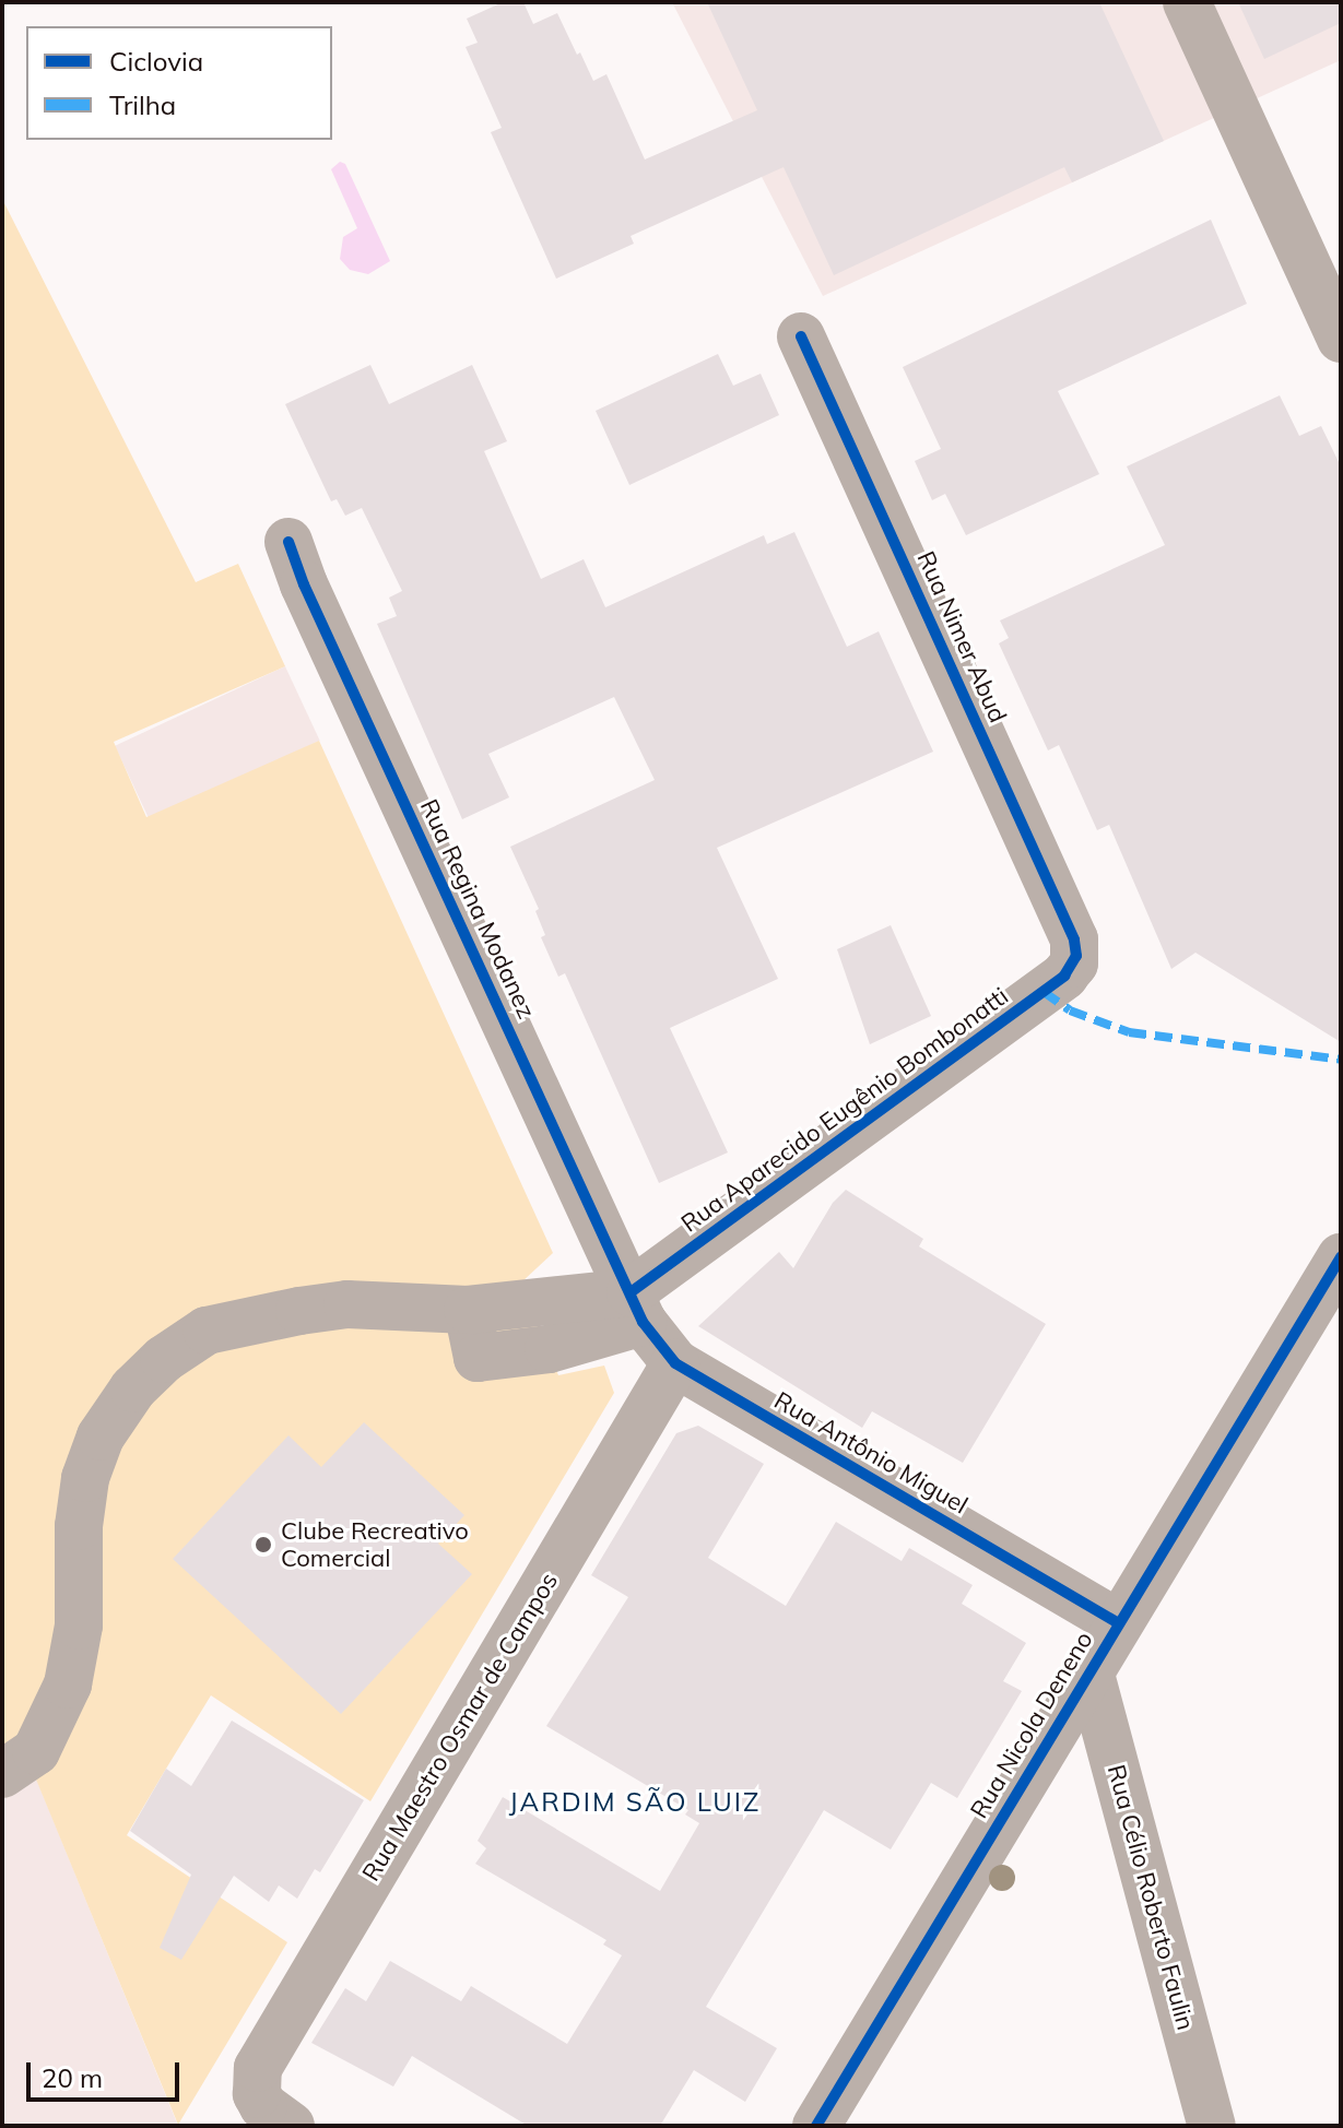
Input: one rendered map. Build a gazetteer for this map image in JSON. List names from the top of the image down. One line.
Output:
{"streets":{"street":["Rua Nimer Abud","Rua Regina Modanez","Rua Aparecido Eugênio Bombonatti","Rua Antônio Miguel","Rua Nicola Deneno","Rua Maestro Osmar de Campos","Rua Célio Roberto Faulin"]},"crossings":[["Rua Nimer Abud","Rua Aparecido Eugênio Bombonatti"],["Rua Regina Modanez","Rua Aparecido Eugênio Bombonatti"],["Rua Regina Modanez","Rua Antônio Miguel"],["Rua Aparecido Eugênio Bombonatti","Rua Antônio Miguel"],["Rua Antônio Miguel","Rua Nicola Deneno"],["Rua Antônio Miguel","Rua Maestro Osmar de Campos"],["Rua Nicola Deneno","Rua Célio Roberto Faulin"]],"districts":["JARDIM SÃO LUIZ"],"places":["Clube Recreativo Comercial"],"legend":["Ciclovia","Trilha"],"scale_bar":"20 m"}
